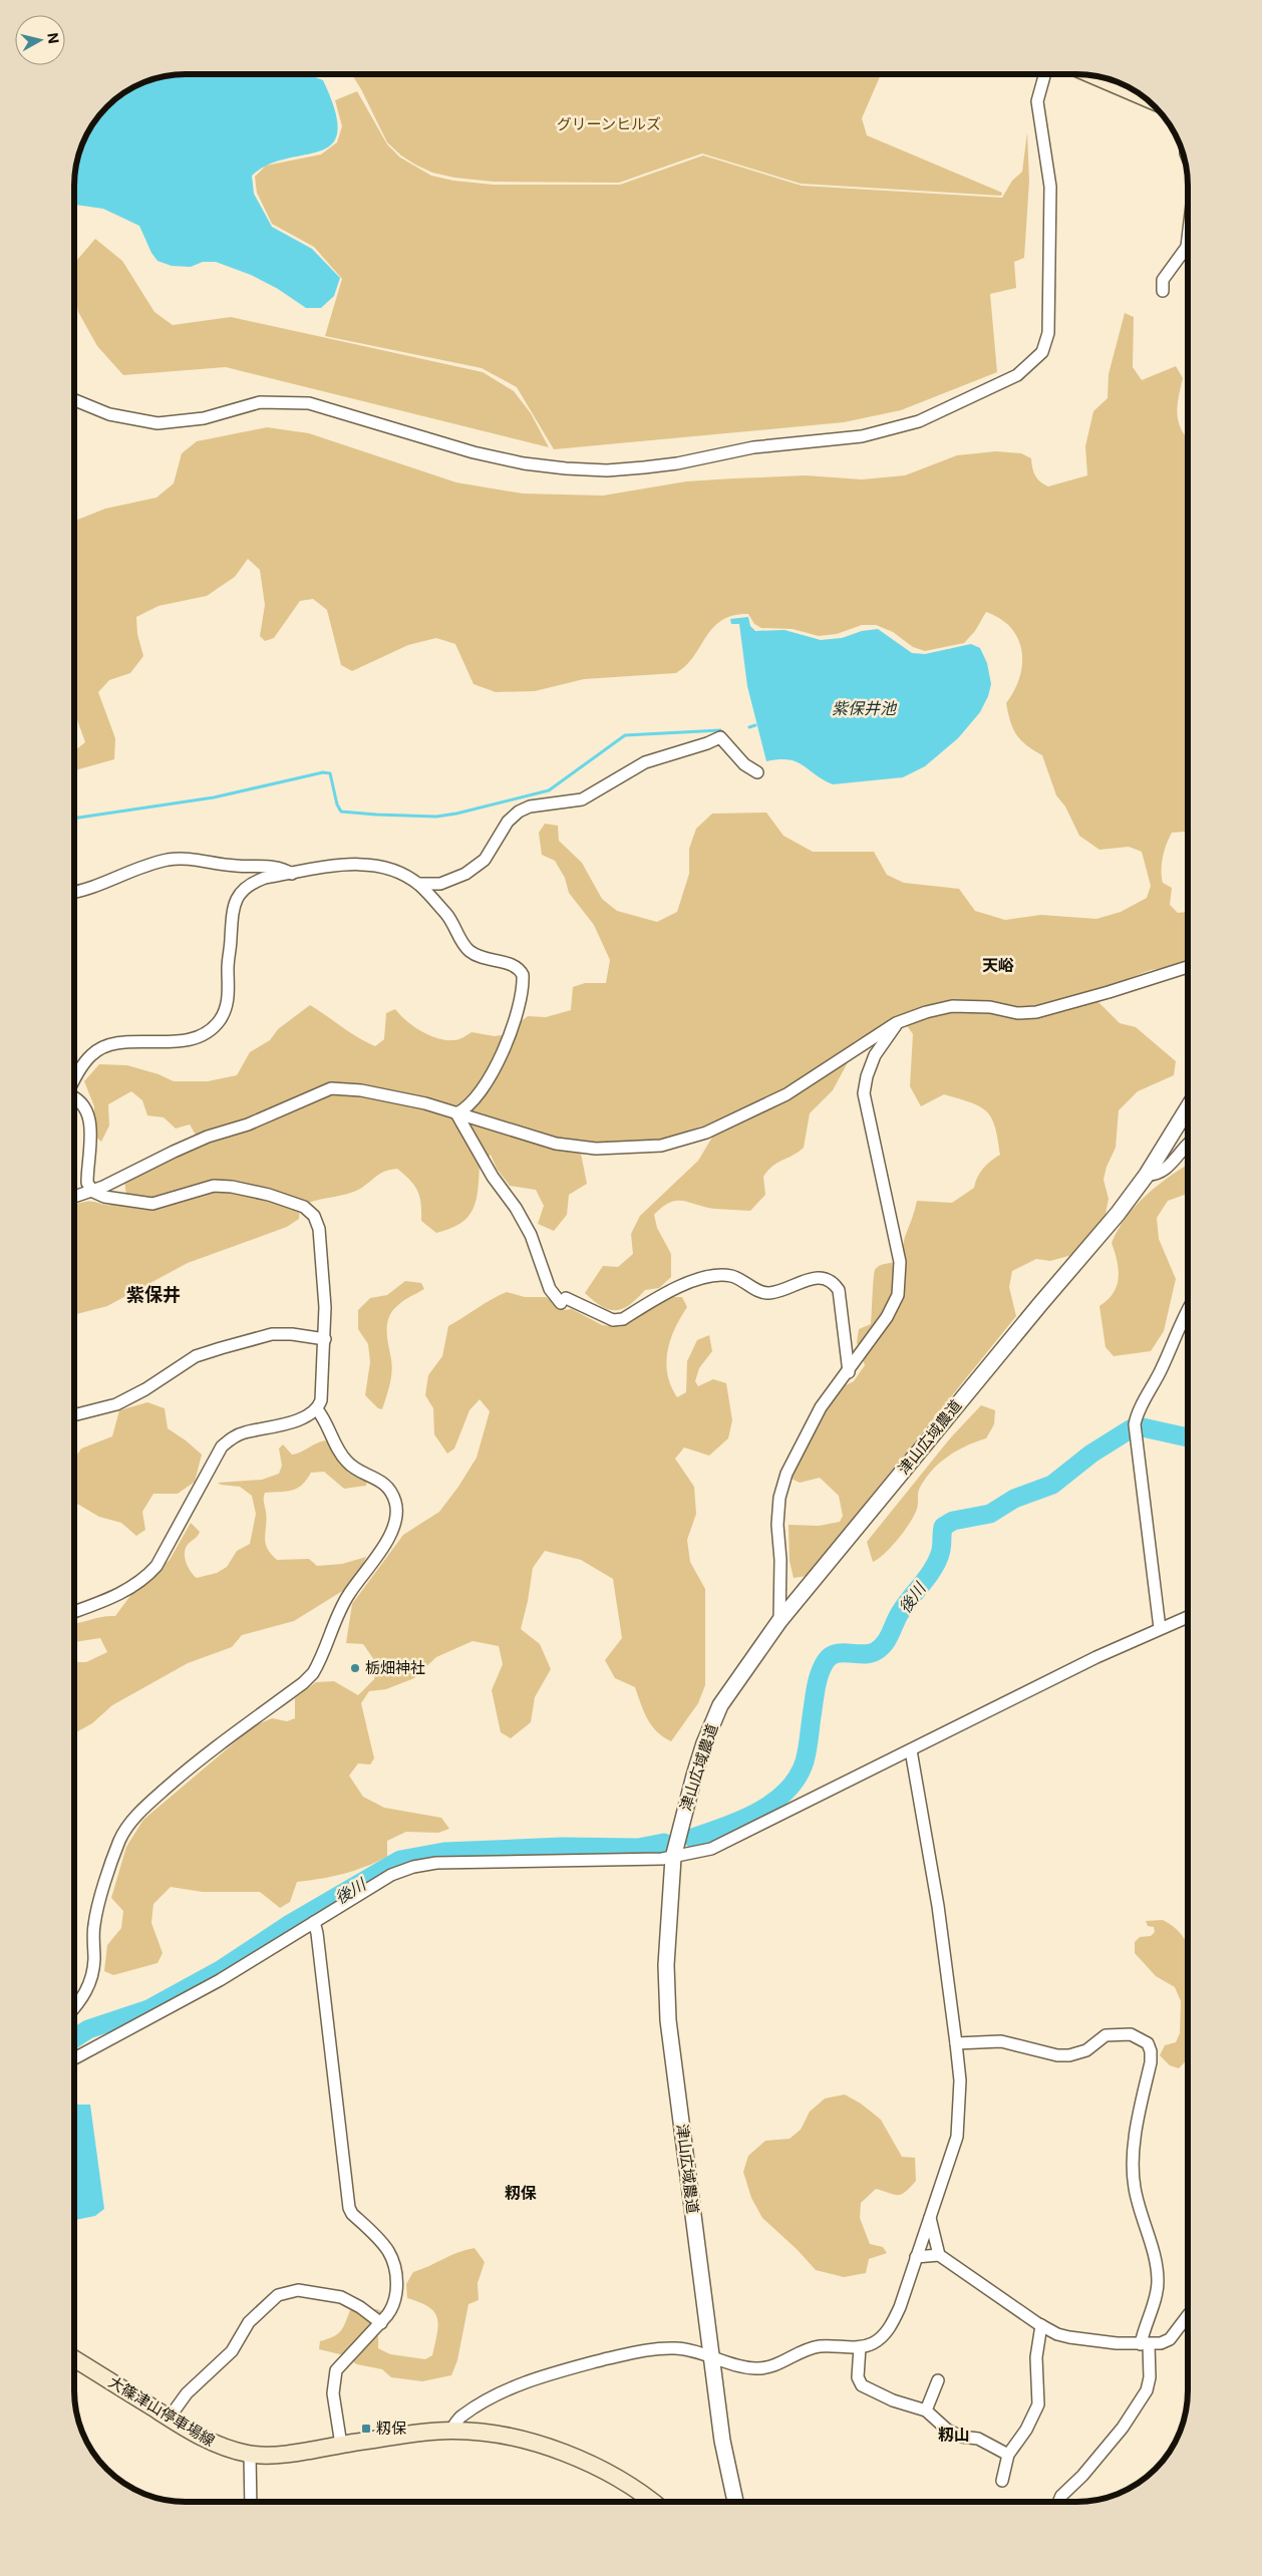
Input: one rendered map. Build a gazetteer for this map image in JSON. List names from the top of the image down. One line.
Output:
{"streets":{"main road":["大篠津山停車場線"],"street":["津山広域農道"]},"districts":["天峪","紫保井","籾保","籾山"],"water":["紫保井池","後川"],"parks":["グリーンヒルズ"],"places":{"other":["栃畑神社"],"transit":["籾保"]},"north":"right"}
